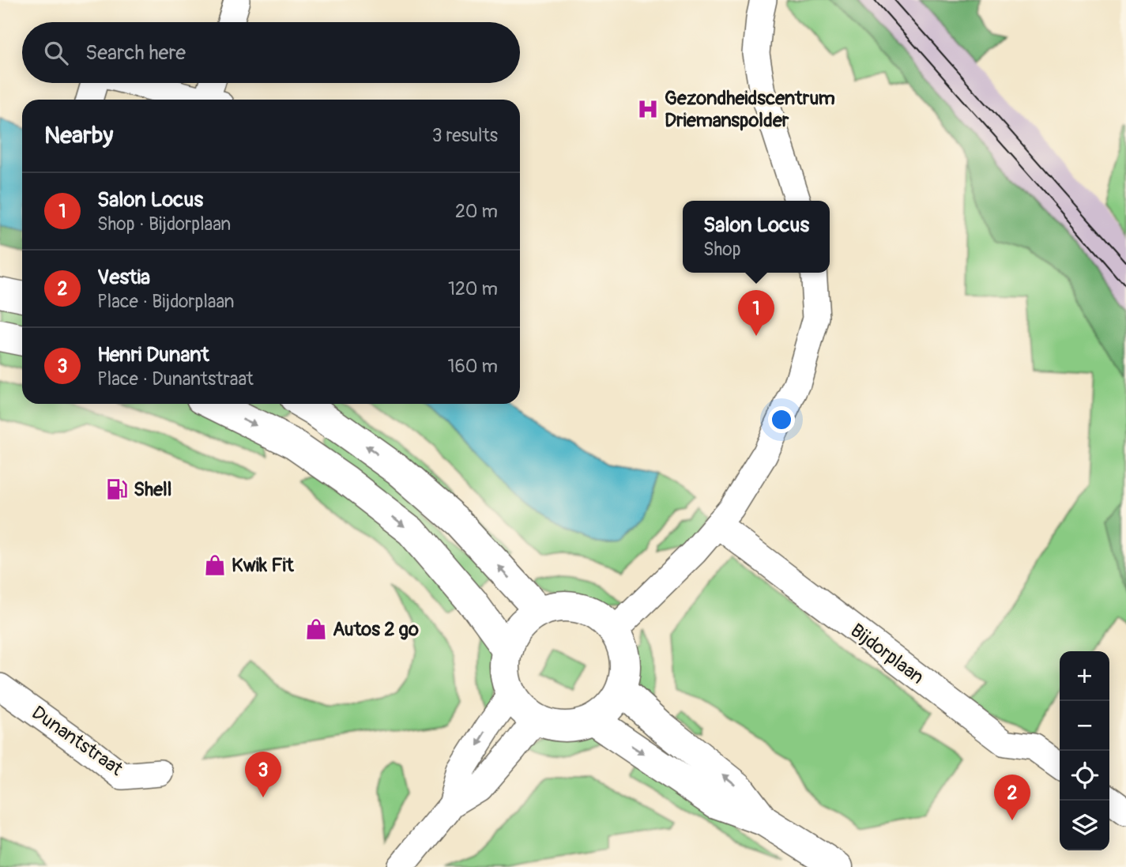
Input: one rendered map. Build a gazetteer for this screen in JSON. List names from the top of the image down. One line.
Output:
{"streets":{"street":["Bijdorplaan","Dunantstraat"]},"places":{"hospital":["Gezondheidscentrum Driemanspolder"],"fuel station":["Shell"],"shop":["Kwik Fit","Autos 2 go"]},"page":{"search":"Search here","heading":["Nearby","3 results"],"list":[{"mark":"1","name":"Salon Locus","note":"Shop · Bijdorplaan","value":"20 m"},{"mark":"2","name":"Vestia","note":"Place · Bijdorplaan","value":"120 m"},{"mark":"3","name":"Henri Dunant","note":"Place · Dunantstraat","value":"160 m"}],"popup":["Salon Locus","Shop"],"pins":["1","3","2"],"map_buttons":["+","−"]}}
